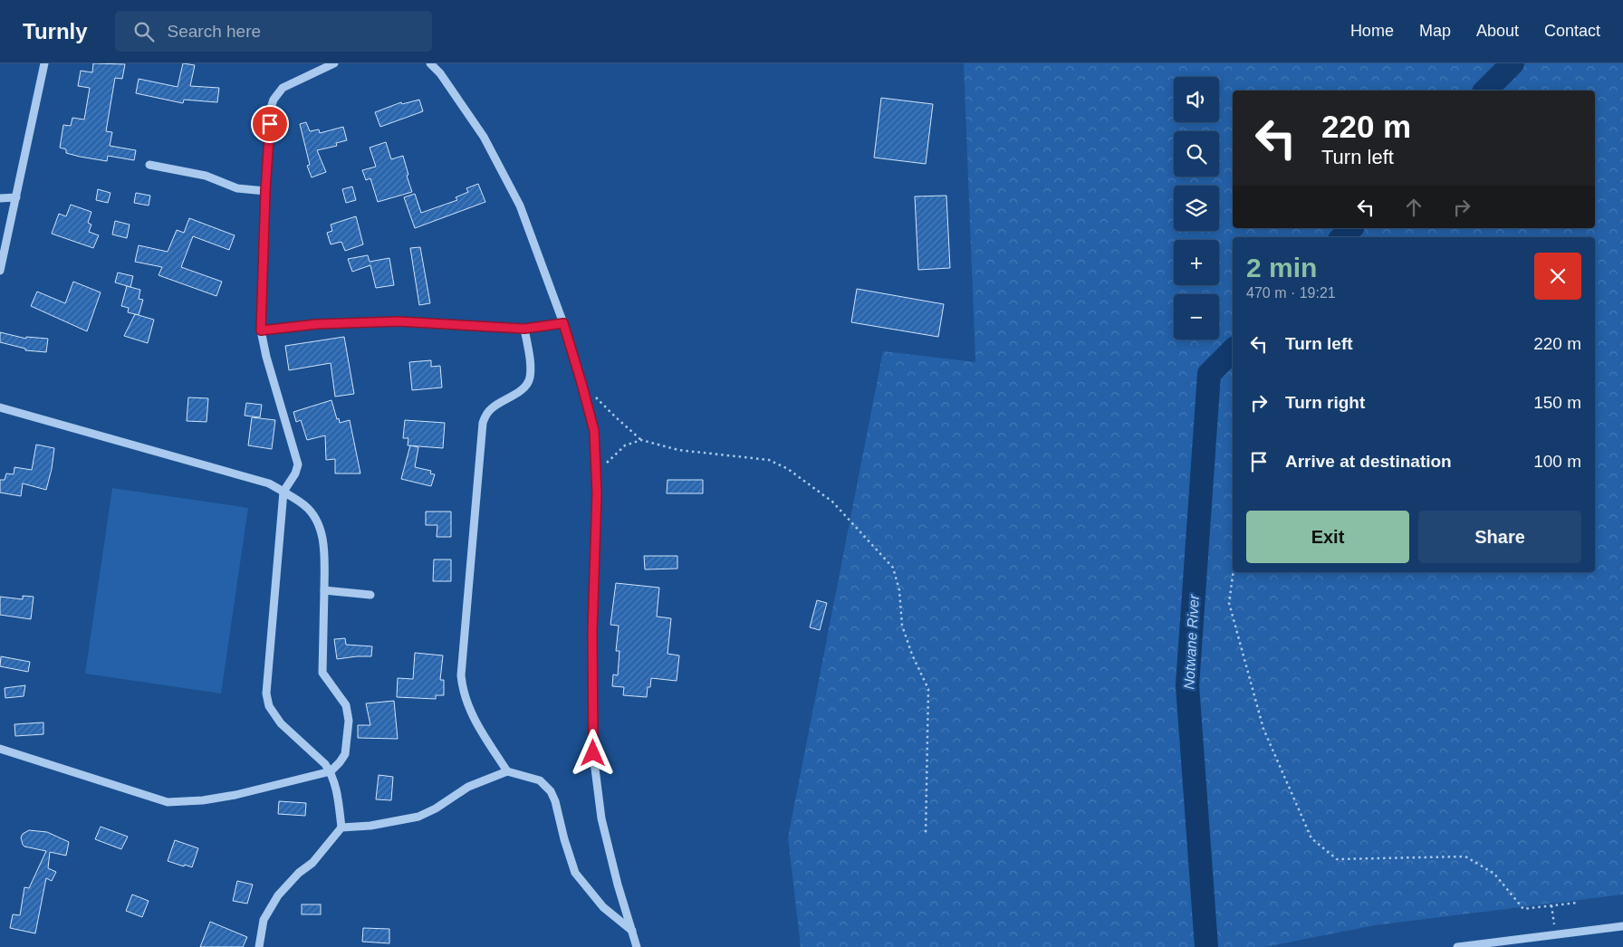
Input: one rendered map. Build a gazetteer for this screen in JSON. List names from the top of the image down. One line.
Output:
{"water":["Notwane River"],"page":{"header":"Turnly","search":"Search here","nav":["Home","Map","About","Contact"],"map_buttons":["+","−"],"turn":["220 m","Turn left"],"heading":["2 min","470 m · 19:21"],"list":[{"name":"Turn left","value":"220 m"},{"name":"Turn right","value":"150 m"},{"name":"Arrive at destination","value":"100 m"}],"buttons":["Exit","Share"]}}
